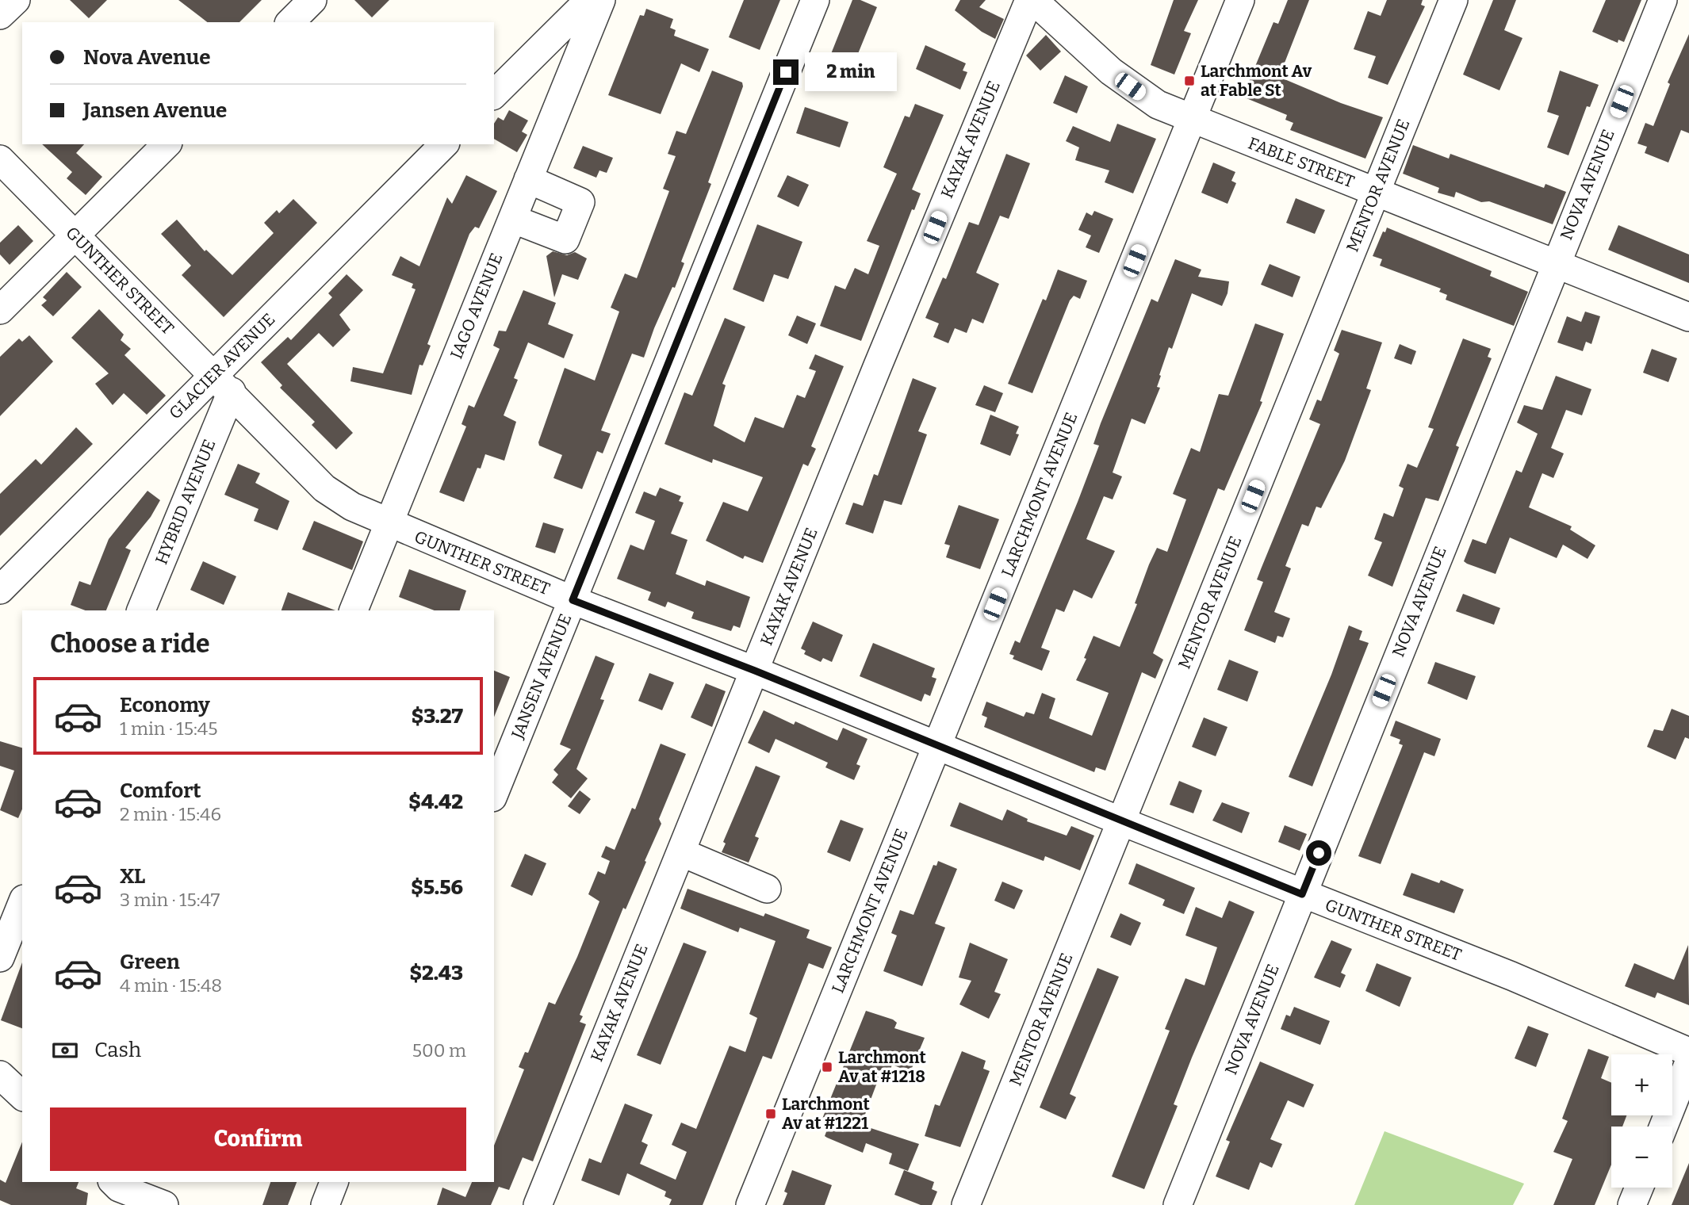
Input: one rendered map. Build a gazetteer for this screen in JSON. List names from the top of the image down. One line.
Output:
{"streets":{"street":["KAYAK AVENUE","FABLE STREET","NOVA AVENUE","MENTOR AVENUE","GUNTHER STREET","IAGO AVENUE","GLACIER AVENUE","LARCHMONT AVENUE","HYBRID AVENUE","JANSEN AVENUE"]},"crossings":[["KAYAK AVENUE","GUNTHER STREET"],["FABLE STREET","NOVA AVENUE"],["FABLE STREET","MENTOR AVENUE"],["FABLE STREET","LARCHMONT AVENUE"],["NOVA AVENUE","GUNTHER STREET"],["MENTOR AVENUE","GUNTHER STREET"],["GUNTHER STREET","IAGO AVENUE"],["GUNTHER STREET","GLACIER AVENUE"],["GUNTHER STREET","LARCHMONT AVENUE"],["GUNTHER STREET","HYBRID AVENUE"],["GUNTHER STREET","JANSEN AVENUE"],["GLACIER AVENUE","HYBRID AVENUE"]],"places":{"transit":["Larchmont Av at Fable St","Larchmont Av at #1218","Larchmont Av at #1221"]},"page":{"banner":["Nova Avenue","Jansen Avenue"],"bubble":"2 min","heading":"Choose a ride","list":[{"name":"Economy","note":"1 min · 15:45","value":"$3.27"},{"name":"Comfort","note":"2 min · 15:46","value":"$4.42"},{"name":"XL","note":"3 min · 15:47","value":"$5.56"},{"name":"Green","note":"4 min · 15:48","value":"$2.43"}],"pay":["Cash","500 m"],"map_buttons":["+","−"],"buttons":"Confirm"}}
